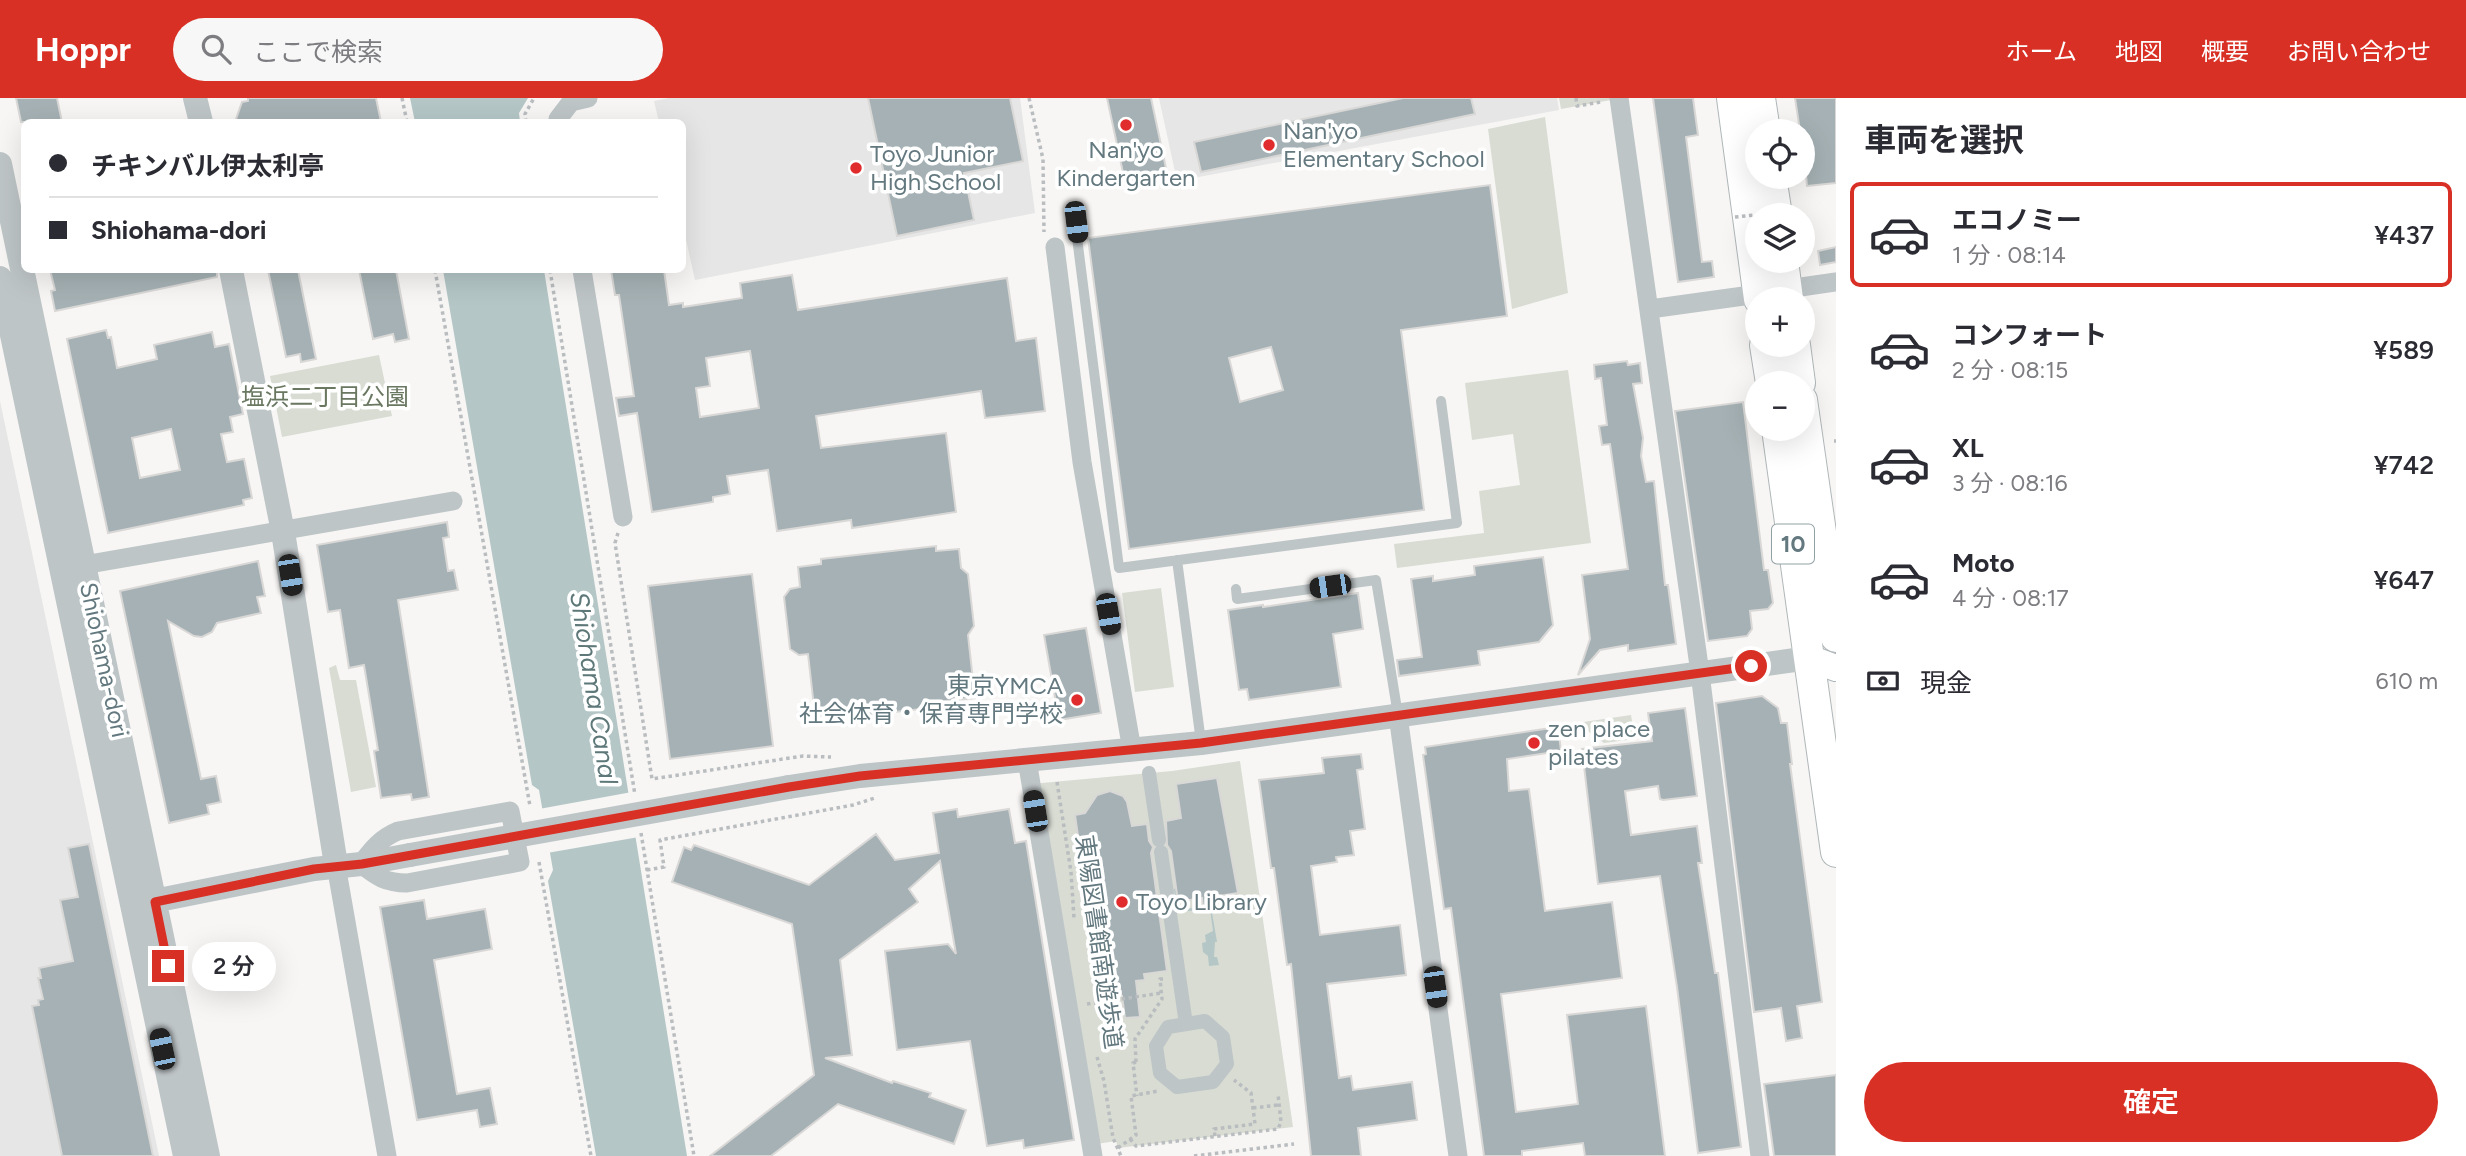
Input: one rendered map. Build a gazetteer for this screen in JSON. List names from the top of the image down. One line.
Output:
{"streets":{"main road":["10"],"street":["Shiohama-dori"],"path":["東陽図書館南遊歩道"]},"water":["Shiohama Canal"],"parks":["塩浜二丁目公園"],"places":["Nan'yo Kindergarten","Nan'yo Elementary School","Toyo Junior High School","東京YMCA 社会体育・保育専門学校","zen place pilates","Toyo Library"],"page":{"header":"Hoppr","search":"ここで検索","nav":["ホーム","地図","概要","お問い合わせ"],"heading":"車両を選択","map_buttons":["+","−"],"banner":["チキンバル伊太利亭","Shiohama-dori"],"list":[{"name":"エコノミー","note":"1 分 · 08:14","value":"¥437"},{"name":"コンフォート","note":"2 分 · 08:15","value":"¥589"},{"name":"XL","note":"3 分 · 08:16","value":"¥742"},{"name":"Moto","note":"4 分 · 08:17","value":"¥647"}],"pay":["現金","610 m"],"bubble":"2 分","buttons":"確定"}}
